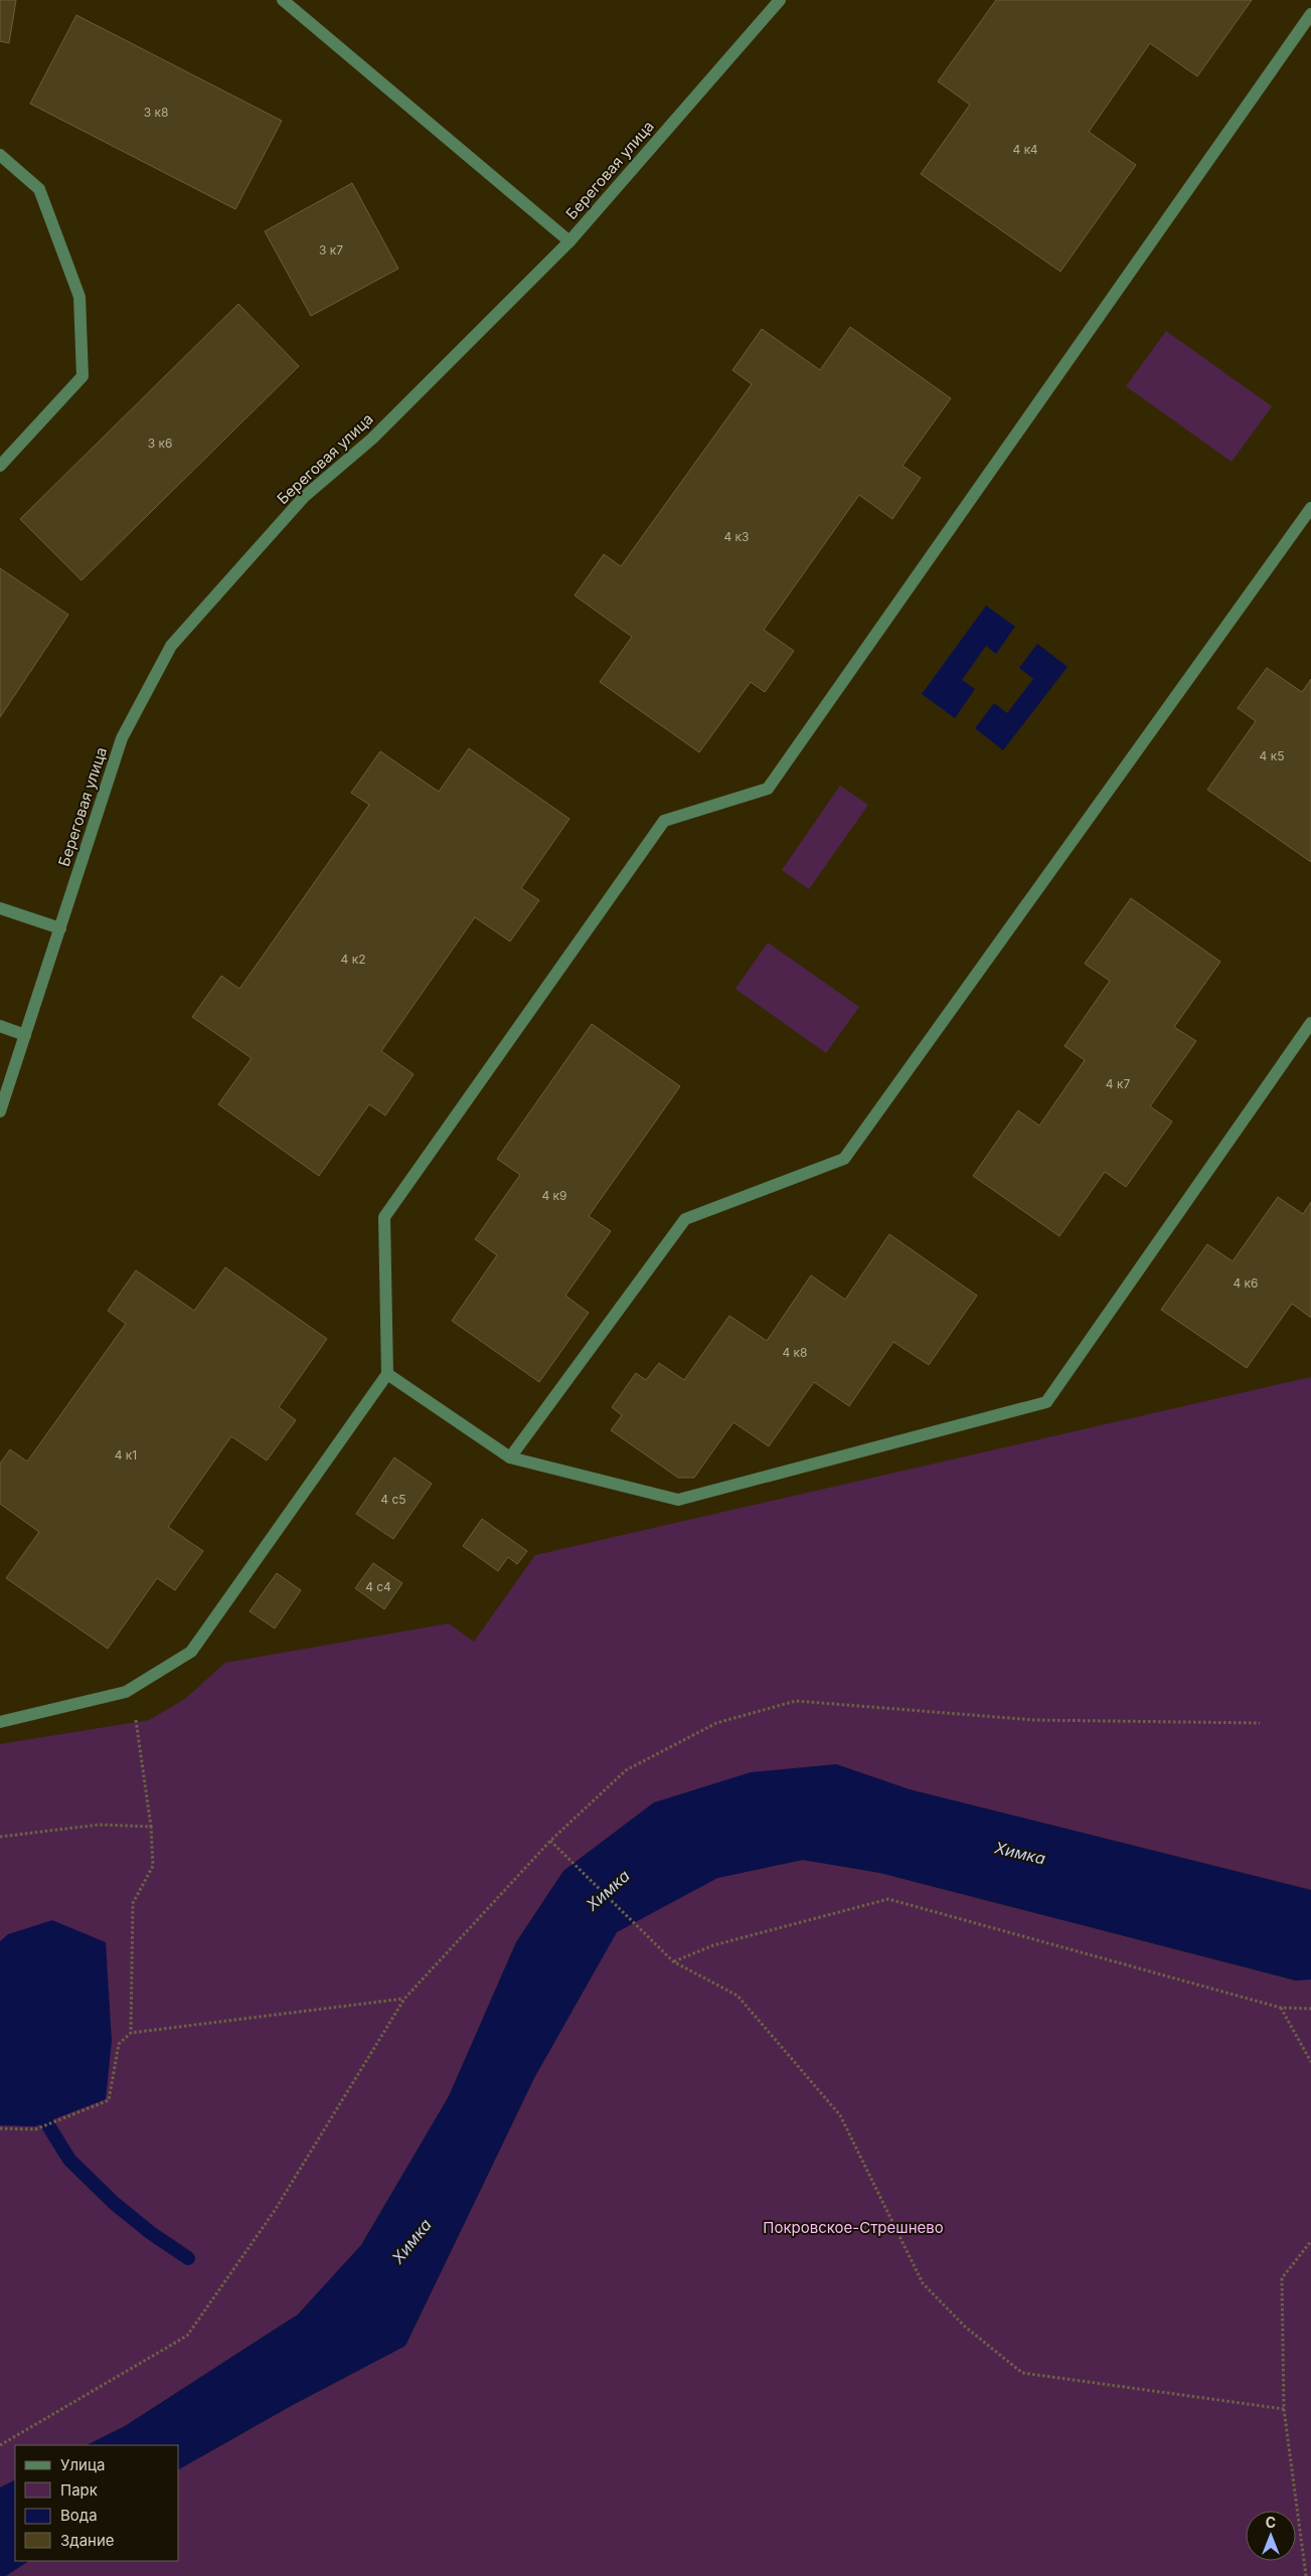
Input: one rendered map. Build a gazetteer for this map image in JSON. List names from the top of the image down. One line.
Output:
{"streets":{"street":["Береговая улица"]},"water":["Химка"],"parks":["Покровское-Стрешнево"],"house_numbers":["3 к8","4 к4","3 к7","3 к6","4 к3","4 к5","4 к2","4 к7","4 к9","4 к6","4 к8","4 к1","4 с5","4 с4"],"legend":["Улица","Парк","Вода","Здание"],"north":"top"}
